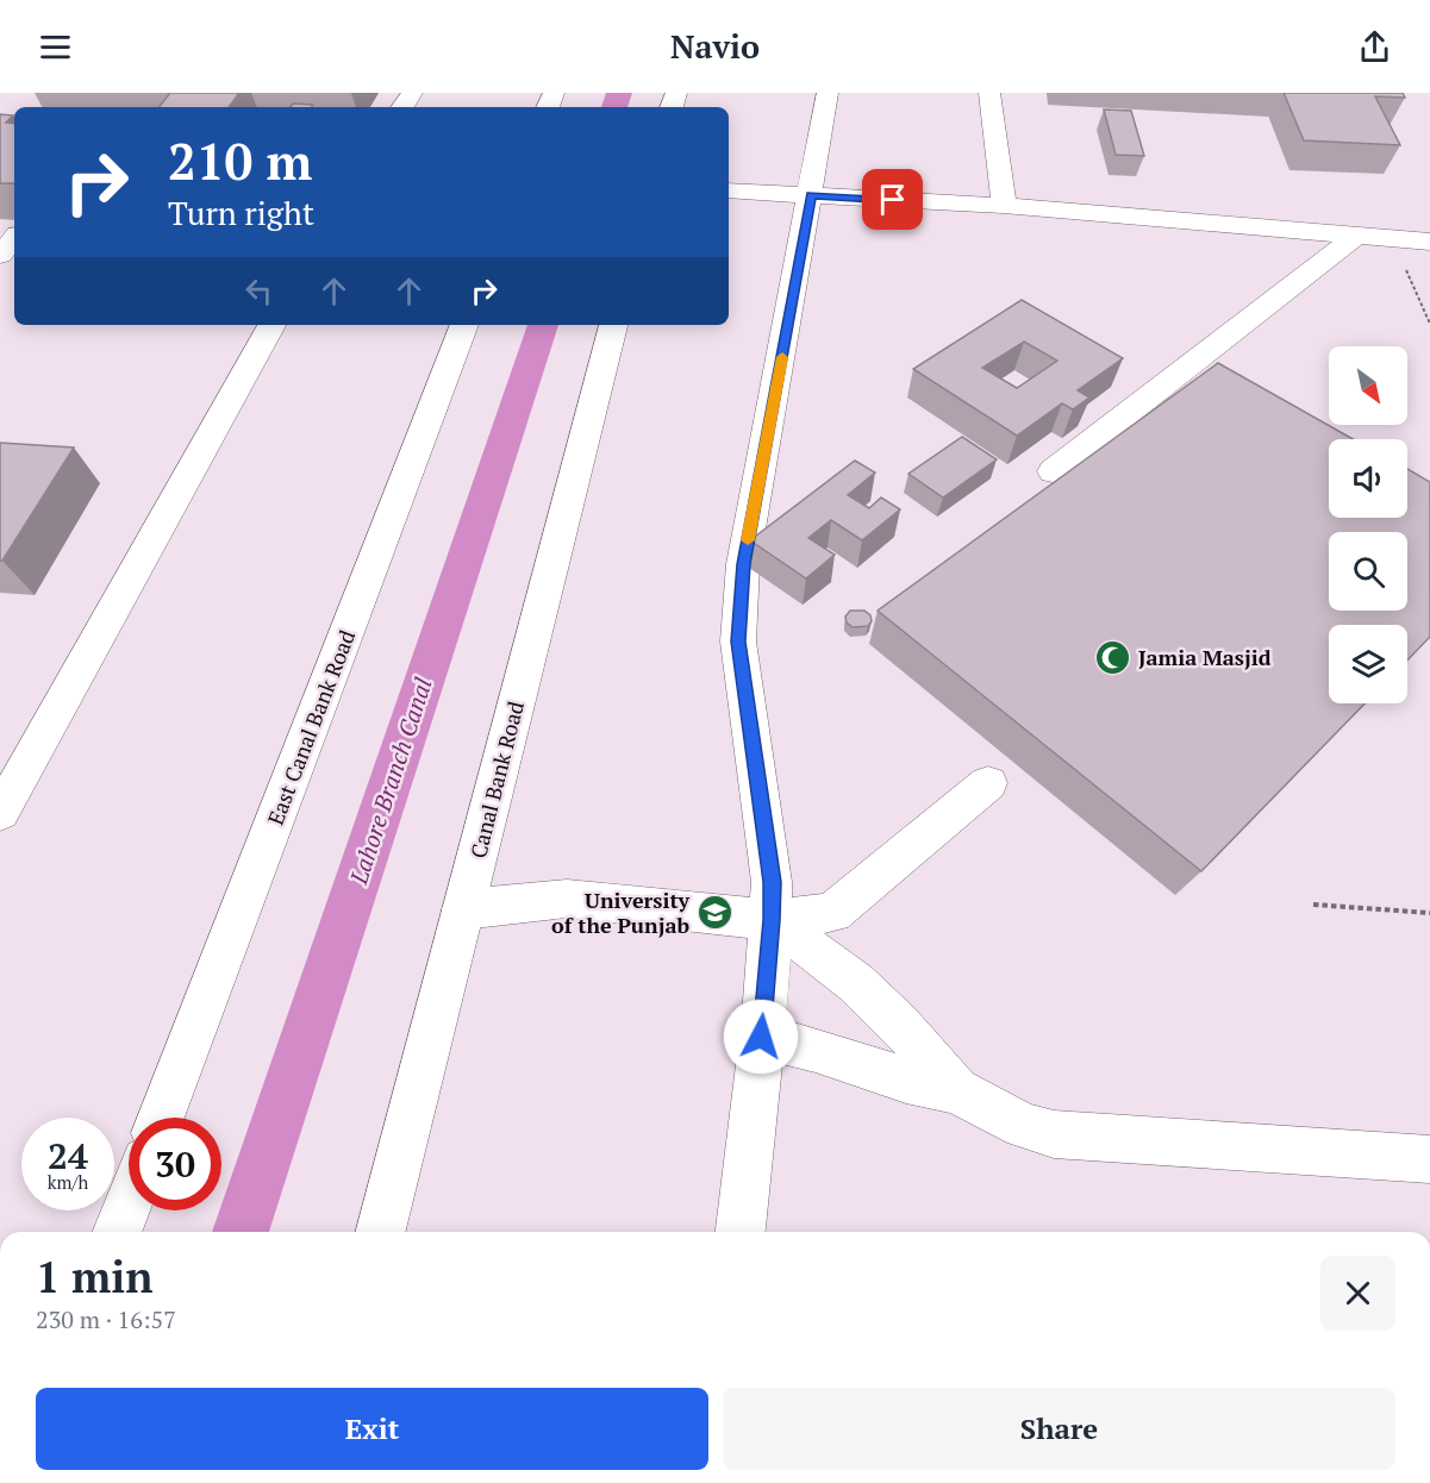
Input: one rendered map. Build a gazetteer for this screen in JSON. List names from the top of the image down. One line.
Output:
{"streets":{"main road":["East Canal Bank Road","Canal Bank Road"]},"water":["Lahore Branch Canal"],"places":{"mosque":["Jamia Masjid"],"school or university":["University of the Punjab"]},"north":"bottom right","page":{"header":"Navio","turn":["210 m","Turn right"],"speed":"24 km/h","limit":"30","heading":["1 min","230 m · 16:57"],"buttons":["Exit","Share"]}}
